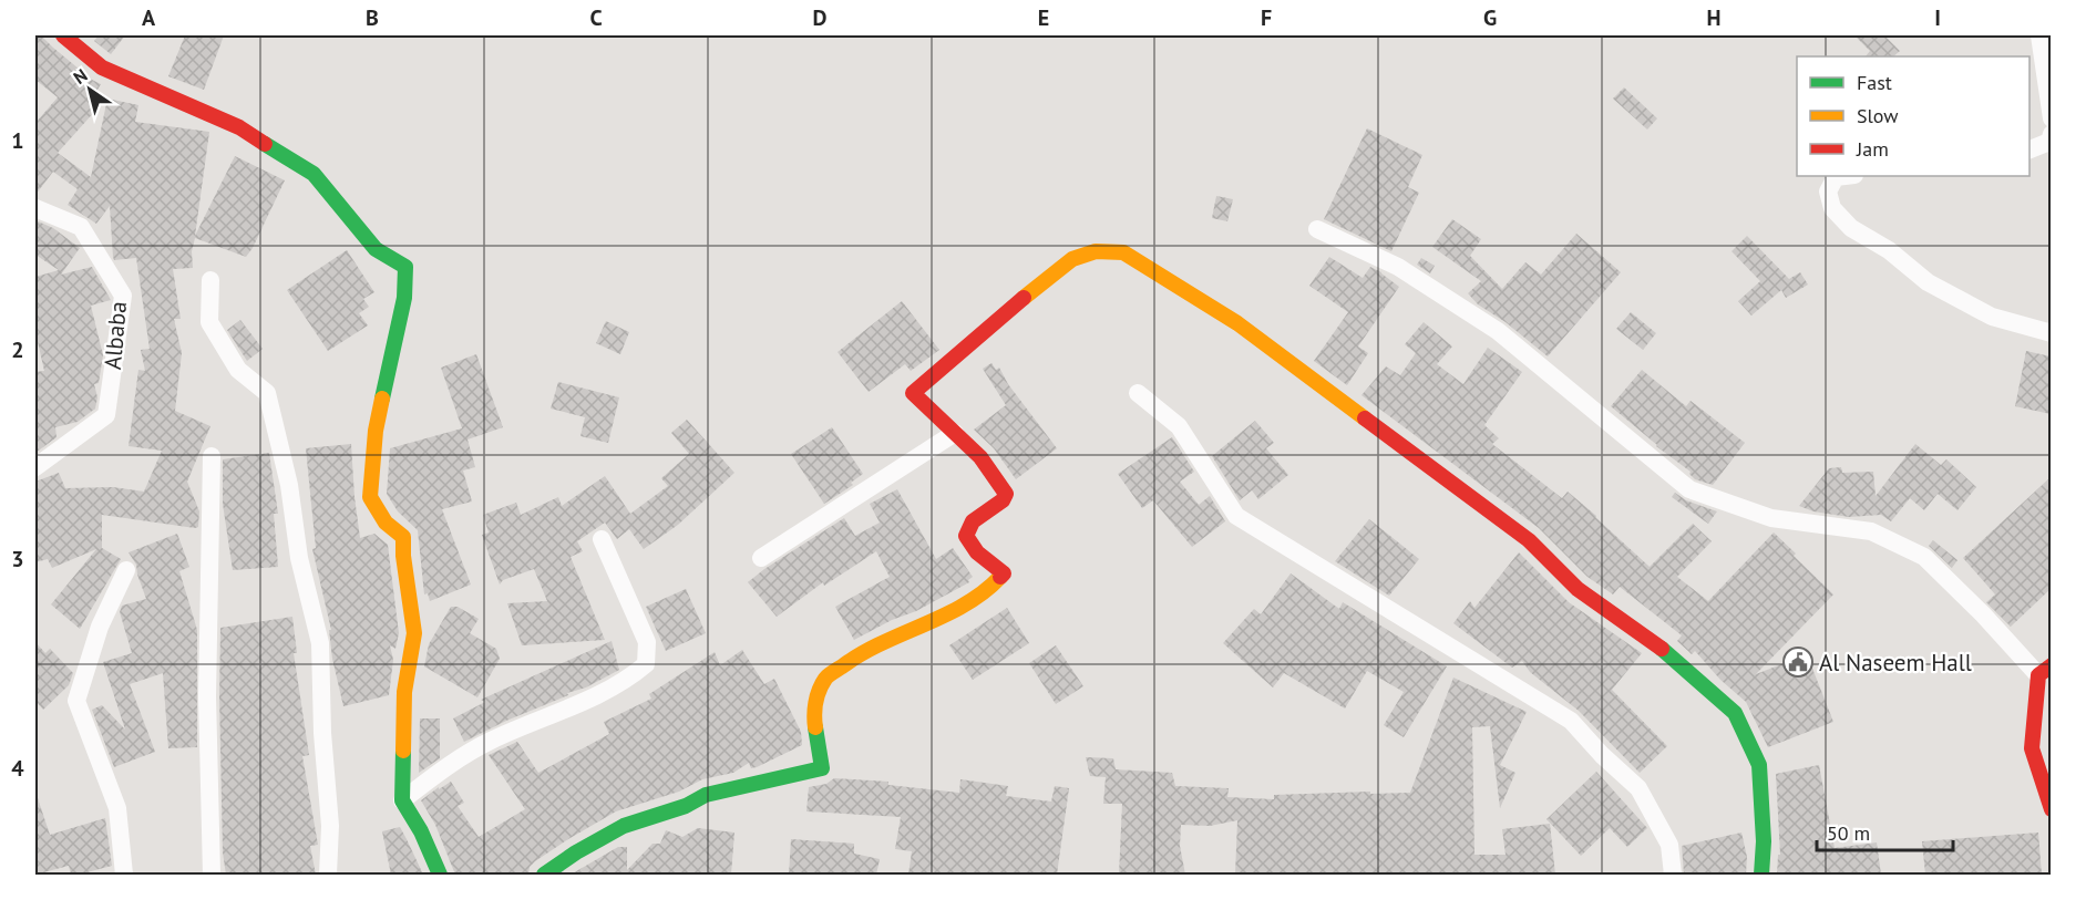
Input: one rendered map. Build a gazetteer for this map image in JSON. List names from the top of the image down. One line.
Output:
{"streets":{"street":["Albaba"]},"places":{"public building":["Al Naseem Hall"]},"legend":["Fast","Slow","Jam"],"scale_bar":"50 m","north":"top left","grid":{"columns":["A","B","C","D","E","F","G","H","I"],"rows":["1","2","3","4"]}}
